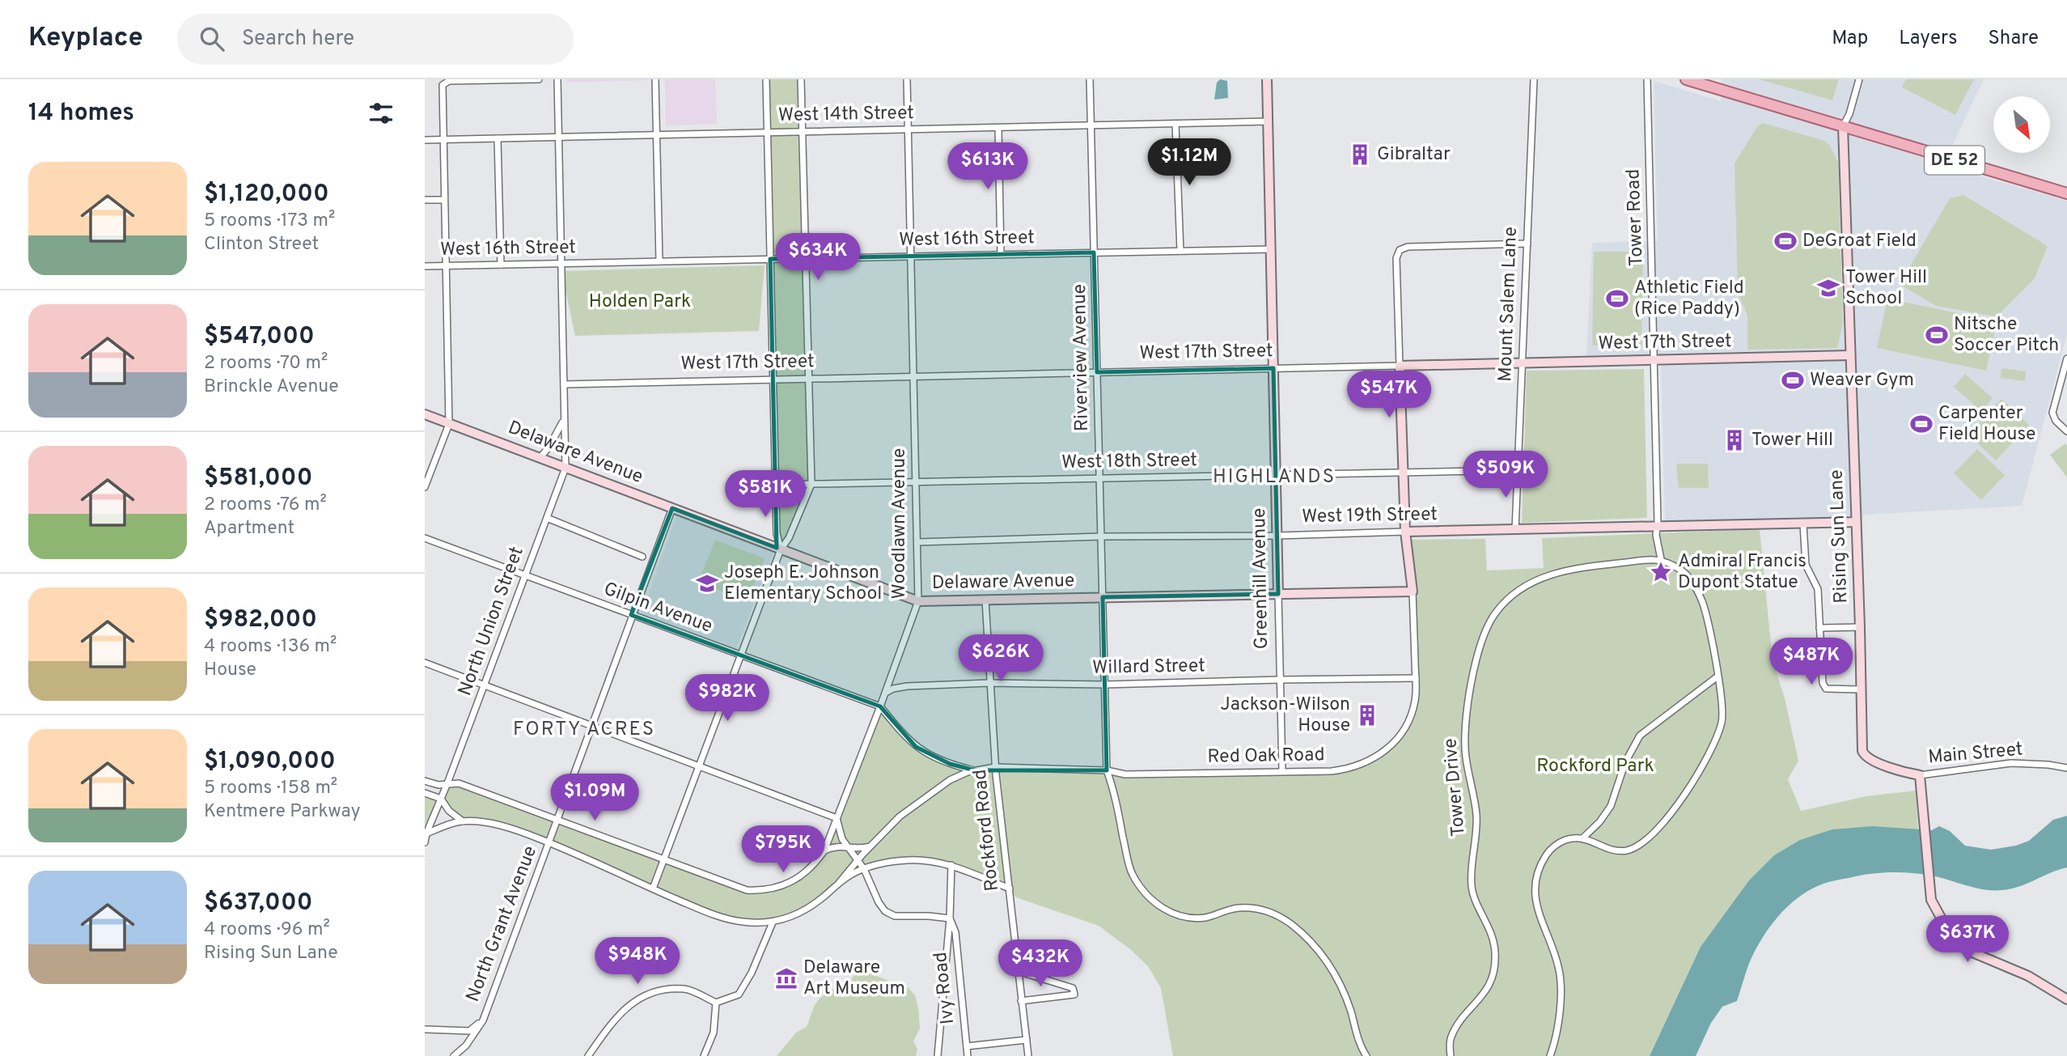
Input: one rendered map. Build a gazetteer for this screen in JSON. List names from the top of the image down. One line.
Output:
{"streets":{"main road":["DE 52"],"street":["West 14th Street","Tower Road","West 16th Street","Mount Salem Lane","West 17th Street","Riverview Avenue","Delaware Avenue","West 18th Street","West 19th Street","Woodlawn Avenue","Rising Sun Lane","Greenhill Avenue","Gilpin Avenue","North Union Street","Willard Street","Main Street","Red Oak Road","Tower Drive","Rockford Road","North Grant Avenue","Ivy Road"]},"crossings":[["West 14th Street","Riverview Avenue"],["West 14th Street","Woodlawn Avenue"],["West 14th Street","Greenhill Avenue"],["West 14th Street","North Union Street"],["DE 52","Rising Sun Lane"],["Tower Road","West 17th Street"],["Tower Road","West 19th Street"],["West 16th Street","Riverview Avenue"],["West 16th Street","Woodlawn Avenue"],["West 16th Street","Greenhill Avenue"],["West 16th Street","North Union Street"],["Mount Salem Lane","West 17th Street"],["Mount Salem Lane","West 18th Street"],["Mount Salem Lane","West 19th Street"],["West 17th Street","Riverview Avenue"],["West 17th Street","Woodlawn Avenue"],["West 17th Street","Rising Sun Lane"],["West 17th Street","Greenhill Avenue"],["West 17th Street","North Union Street"],["Riverview Avenue","Delaware Avenue"],["Riverview Avenue","West 18th Street"],["Riverview Avenue","West 19th Street"],["Riverview Avenue","Willard Street"],["Riverview Avenue","Red Oak Road"],["Delaware Avenue","Woodlawn Avenue"],["Delaware Avenue","Greenhill Avenue"],["Delaware Avenue","North Union Street"],["Delaware Avenue","Red Oak Road"],["Delaware Avenue","Rockford Road"],["Delaware Avenue","North Grant Avenue"],["West 18th Street","Woodlawn Avenue"],["West 18th Street","Greenhill Avenue"],["West 19th Street","Woodlawn Avenue"],["West 19th Street","Rising Sun Lane"],["West 19th Street","Greenhill Avenue"],["Woodlawn Avenue","Gilpin Avenue"],["Woodlawn Avenue","North Union Street"],["Woodlawn Avenue","Willard Street"],["Woodlawn Avenue","Red Oak Road"],["Woodlawn Avenue","North Grant Avenue"],["Rising Sun Lane","Main Street"],["Greenhill Avenue","Willard Street"],["Greenhill Avenue","Red Oak Road"],["Gilpin Avenue","North Union Street"],["Gilpin Avenue","Red Oak Road"],["Gilpin Avenue","North Grant Avenue"],["Willard Street","Red Oak Road"],["Willard Street","Rockford Road"],["Red Oak Road","Rockford Road"]],"districts":["HIGHLANDS","FORTY ACRES"],"parks":["Holden Park","Rockford Park"],"places":{"building":["Gibraltar","Tower Hill","Jackson-Wilson House"],"sports":["DeGroat Field","Athletic Field (Rice Paddy)","Nitsche Soccer Pitch","Weaver Gym","Carpenter Field House"],"school or university":["Tower Hill School","Joseph E. Johnson Elementary School"],"place":["Admiral Francis Dupont Statue"],"museum":["Delaware Art Museum"]},"north":"bottom right","page":{"header":"Keyplace","search":"Search here","nav":["Map","Layers","Share"],"heading":"14 homes","price":["$1.12M","$613K","$634K","$547K","$509K","$581K","$626K","$487K","$982K","$1.09M","$795K","$637K","$948K","$432K"],"list":[{"name":"$1,120,000","note":"5 rooms · 173 m² · Clinton Street"},{"name":"$547,000","note":"2 rooms · 70 m² · Brinckle Avenue"},{"name":"$581,000","note":"2 rooms · 76 m² · Apartment"},{"name":"$982,000","note":"4 rooms · 136 m² · House"},{"name":"$1,090,000","note":"5 rooms · 158 m² · Kentmere Parkway"},{"name":"$637,000","note":"4 rooms · 96 m² · Rising Sun Lane"}]}}
